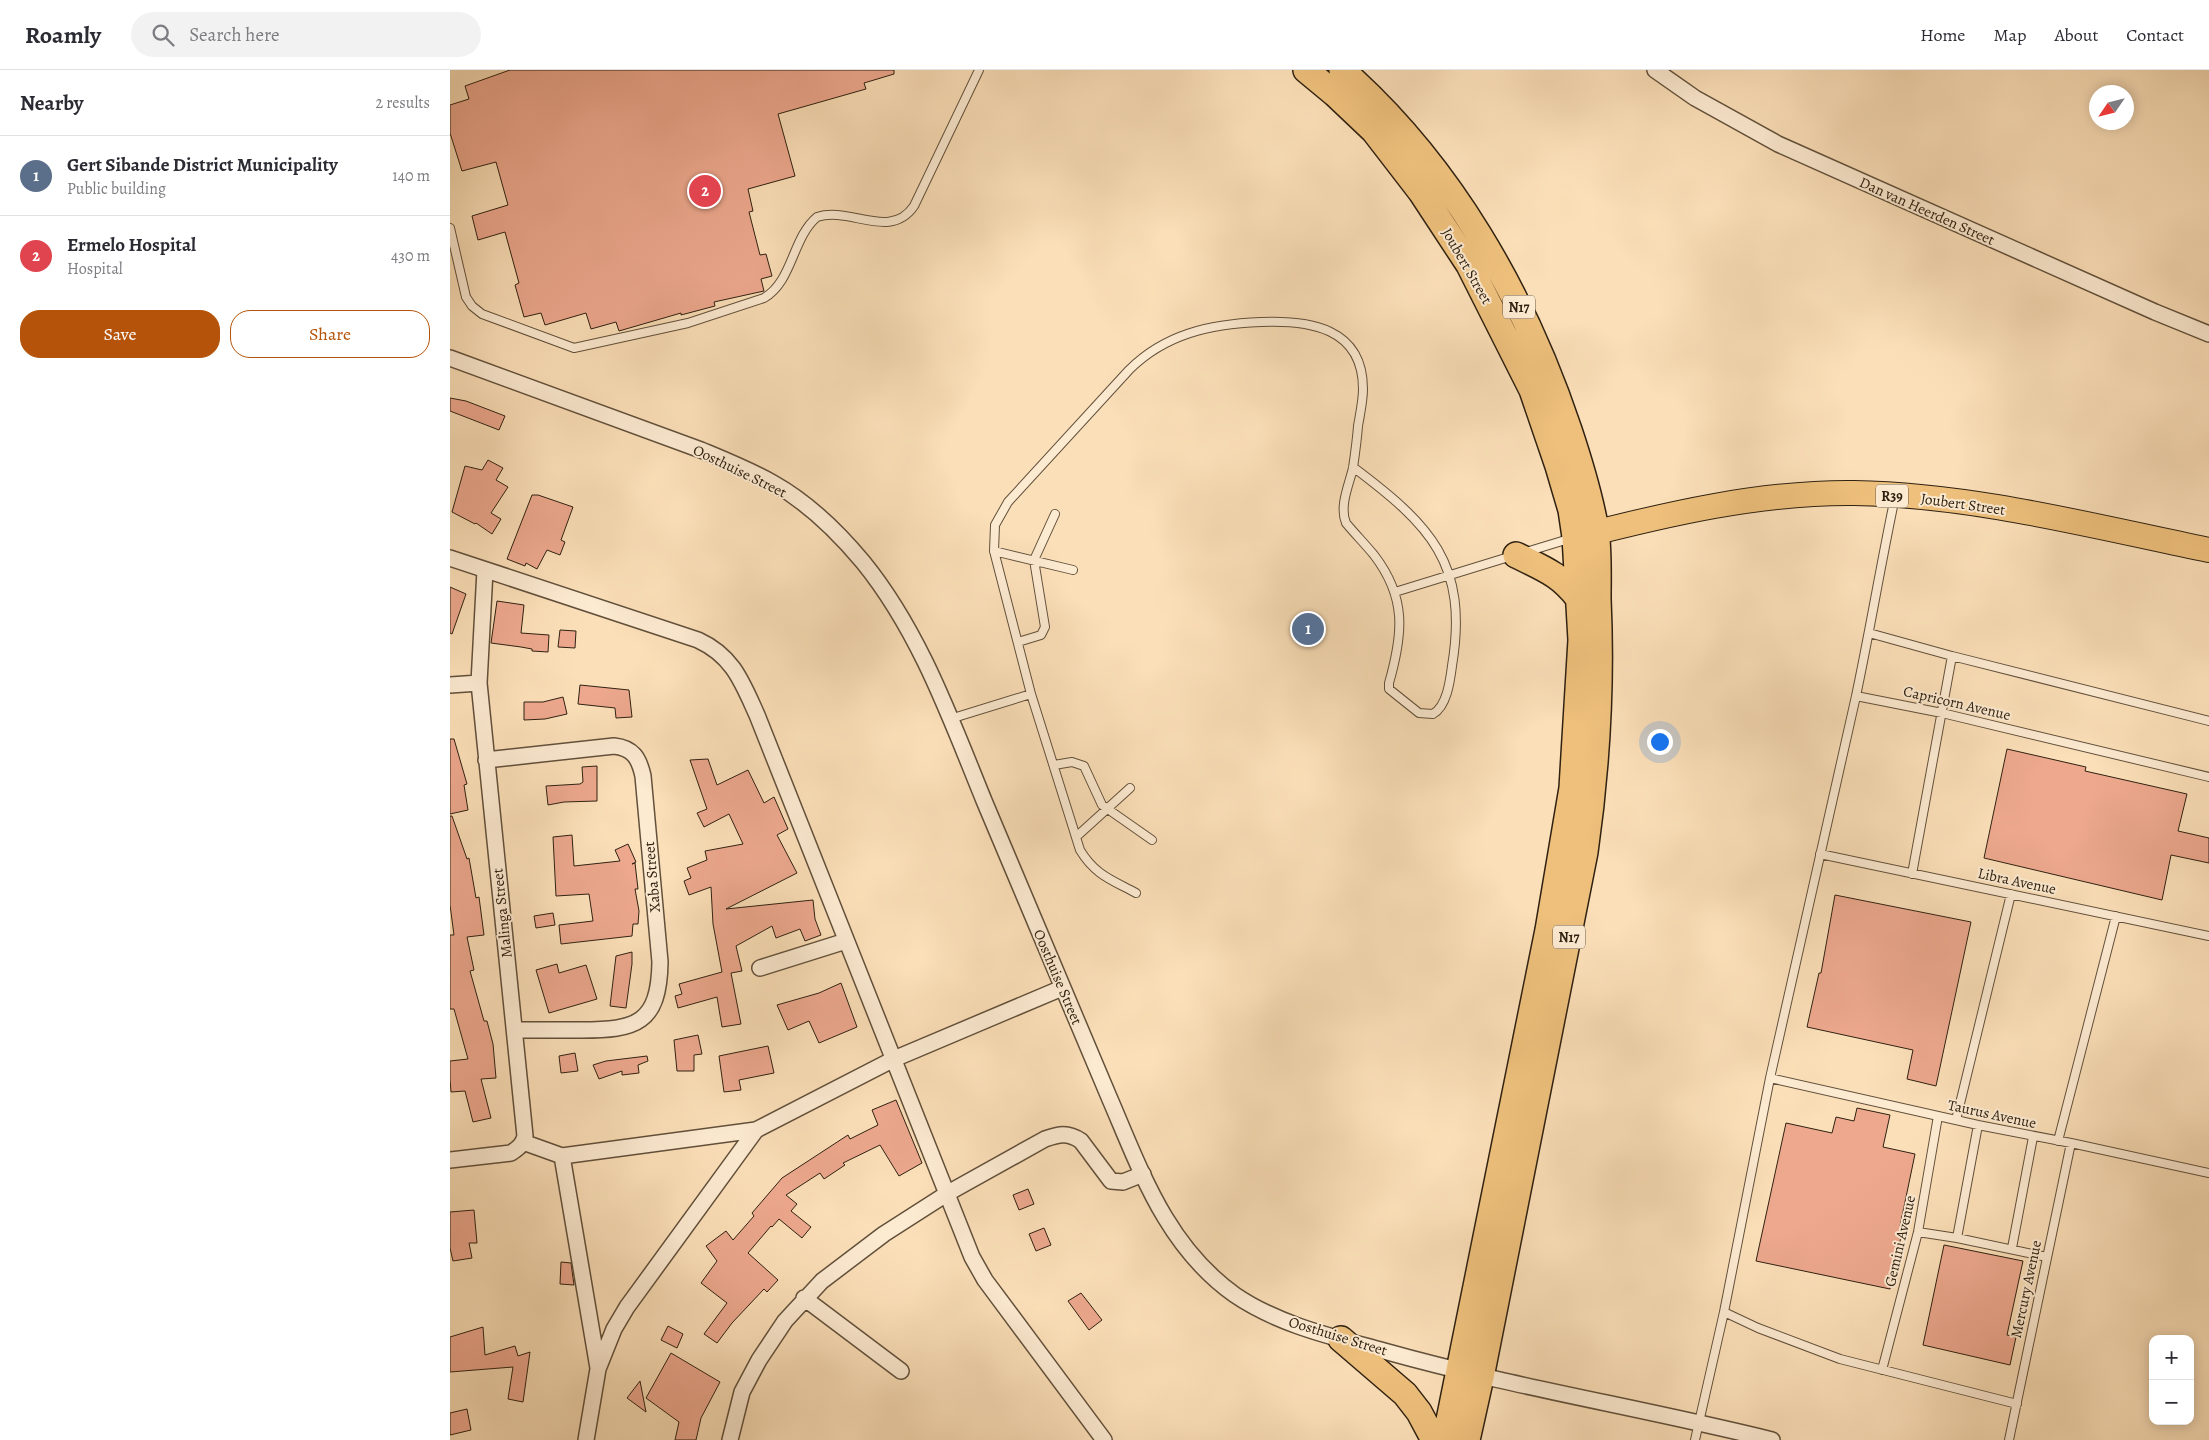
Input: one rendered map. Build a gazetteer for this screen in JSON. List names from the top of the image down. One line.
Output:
{"streets":{"highway":["Joubert Street","N17"],"main road":["R39"],"street":["Dan van Heerden Street","Oosthuise Street","Xaba Street","Malinga Street"],"lane":["Capricorn Avenue","Libra Avenue","Taurus Avenue","Gemini Avenue","Mercury Avenue"]},"crossings":[["Joubert Street","N17"],["N17","Oosthuise Street"],["Xaba Street","Malinga Street"],["Taurus Avenue","Gemini Avenue"],["Taurus Avenue","Mercury Avenue"]],"north":"bottom left","page":{"header":"Roamly","search":"Search here","nav":["Home","Map","About","Contact"],"heading":["Nearby","2 results"],"list":[{"mark":"1","name":"Gert Sibande District Municipality","note":"Public building","value":"140 m"},{"mark":"2","name":"Ermelo Hospital","note":"Hospital","value":"430 m"}],"pins":["2","1"],"buttons":["Save","Share"],"map_buttons":["+","−"]}}
